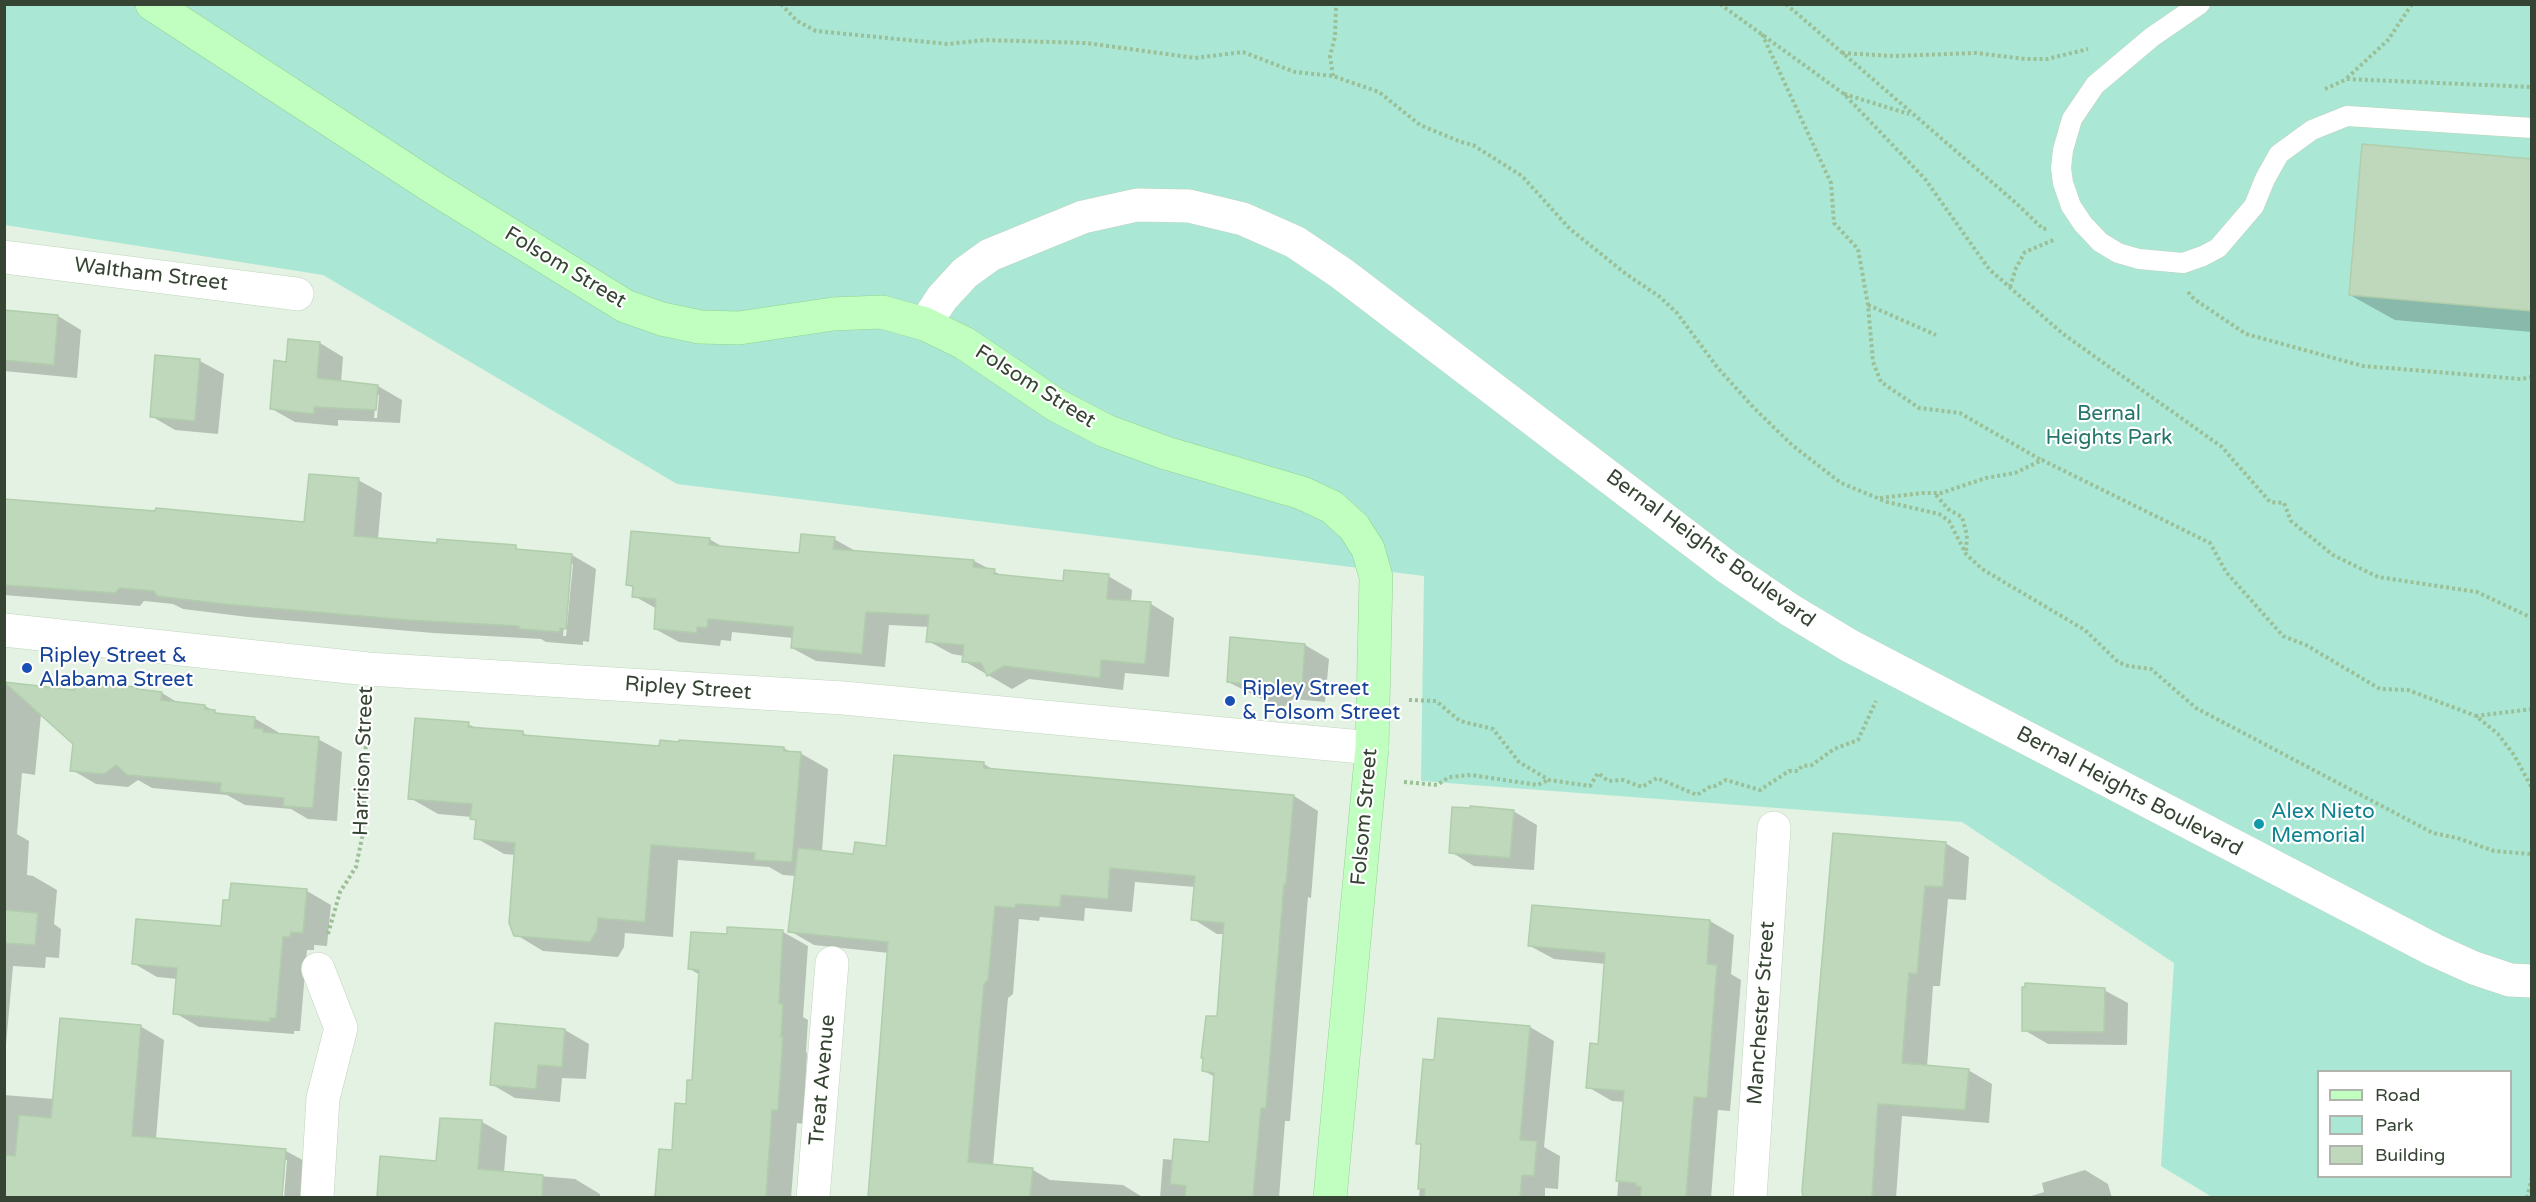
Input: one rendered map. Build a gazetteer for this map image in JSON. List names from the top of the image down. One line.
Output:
{"streets":{"street":["Folsom Street","Waltham Street","Bernal Heights Boulevard","Ripley Street","Manchester Street","Treat Avenue"],"path":["Harrison Street"]},"crossings":[["Folsom Street","Bernal Heights Boulevard"],["Folsom Street","Ripley Street"],["Ripley Street","Harrison Street"]],"parks":["Bernal Heights Park"],"places":["Ripley Street & Alabama Street","Ripley Street & Folsom Street","Alex Nieto Memorial"],"legend":["Road","Park","Building"]}
